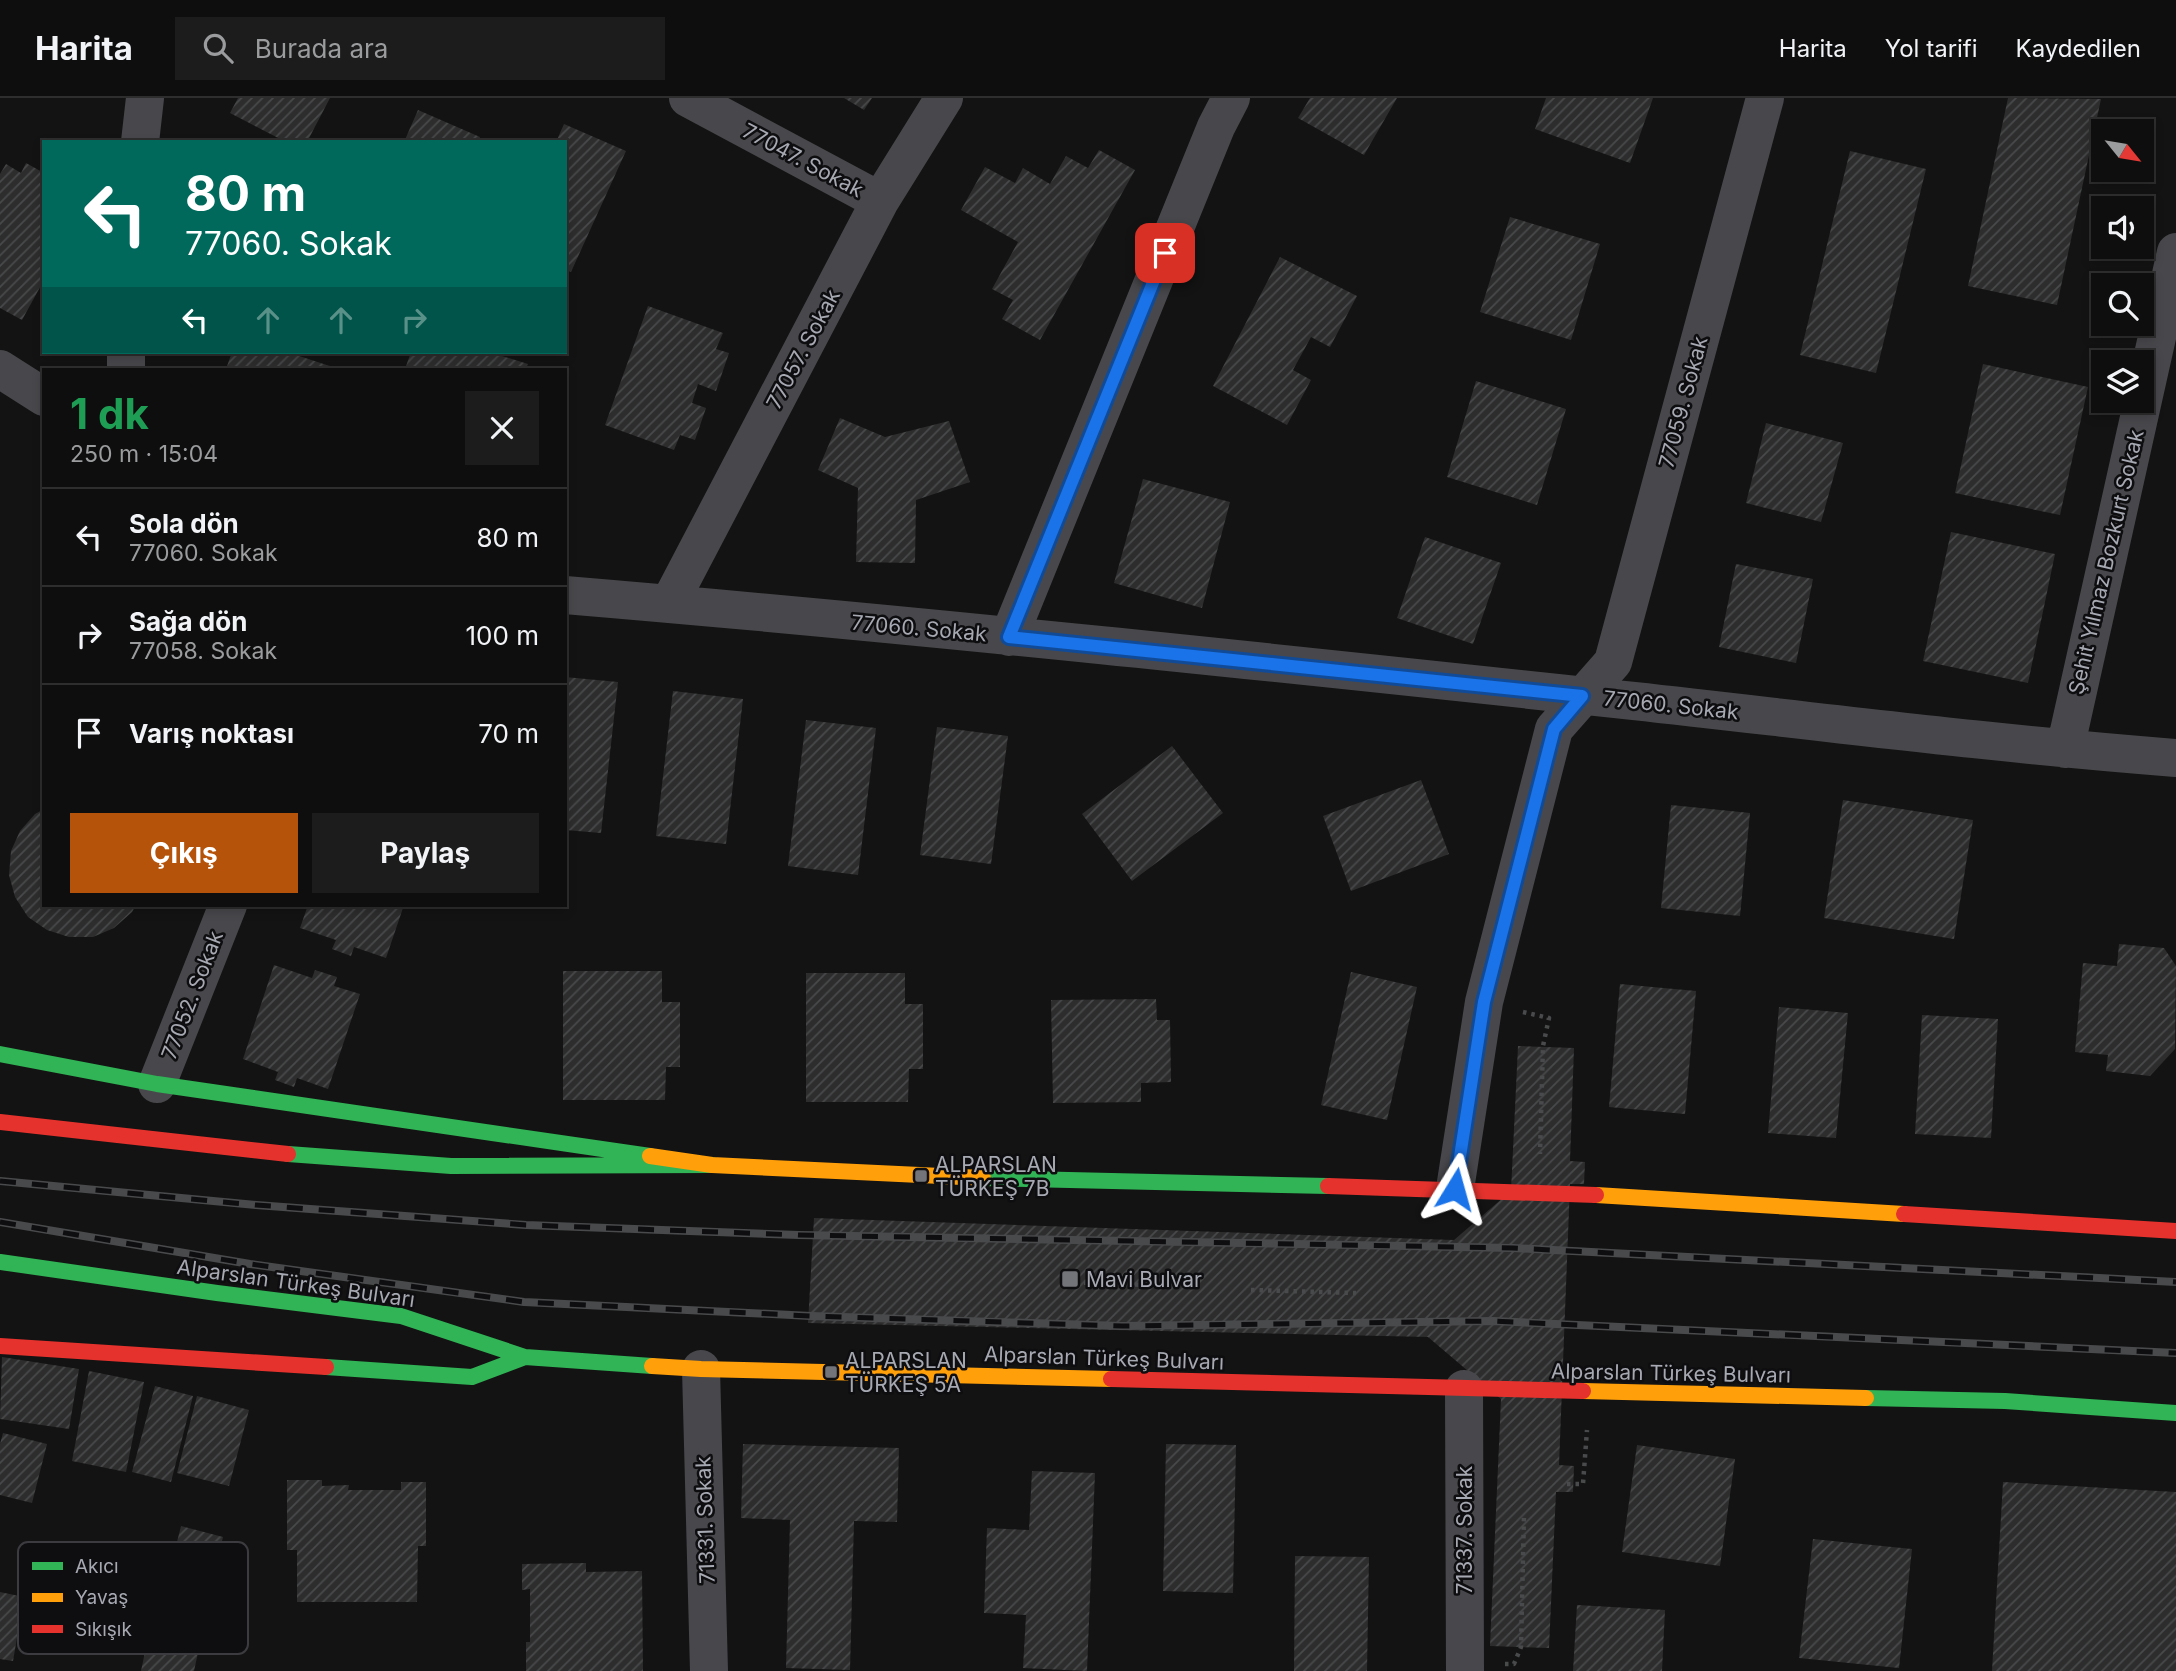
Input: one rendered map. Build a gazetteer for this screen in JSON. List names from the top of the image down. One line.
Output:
{"streets":{"main road":["Alparslan Türkeş Bulvarı"],"street":["77047. Sokak","77057. Sokak","77059. Sokak","Şehit Yılmaz Bozkurt Sokak","77060. Sokak","77052. Sokak","71331. Sokak","71337. Sokak"]},"crossings":[["77047. Sokak","77057. Sokak"],["77057. Sokak","77060. Sokak"],["77059. Sokak","77060. Sokak"],["Şehit Yılmaz Bozkurt Sokak","77060. Sokak"],["Alparslan Türkeş Bulvarı","71331. Sokak"],["Alparslan Türkeş Bulvarı","71337. Sokak"]],"places":{"transit":["ALPARSLAN TÜRKEŞ 7B","Mavi Bulvar","ALPARSLAN TÜRKEŞ 5A"]},"legend":["Akıcı","Yavaş","Sıkışık"],"north":"bottom right","page":{"header":"Harita","search":"Burada ara","nav":["Harita","Yol tarifi","Kaydedilen"],"turn":["80 m","77060. Sokak"],"heading":["1 dk","250 m · 15:04"],"list":[{"name":"Sola dön","note":"77060. Sokak","value":"80 m"},{"name":"Sağa dön","note":"77058. Sokak","value":"100 m"},{"name":"Varış noktası","value":"70 m"}],"buttons":["Çıkış","Paylaş"]}}
